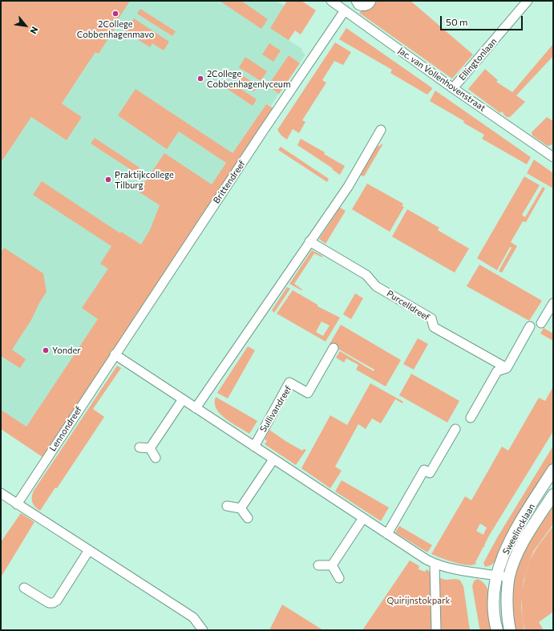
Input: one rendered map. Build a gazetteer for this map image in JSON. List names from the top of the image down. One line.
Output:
{"streets":{"street":["Ellingtonlaan","Jac. van Vollenhovenstraat","Brittendreef","Purcelldreef","Sullivandreef","Lennondreef","Sweelincklaan"]},"crossings":[["Ellingtonlaan","Jac. van Vollenhovenstraat"],["Jac. van Vollenhovenstraat","Brittendreef"],["Brittendreef","Lennondreef"]],"parks":["Quirijnstokpark"],"places":["2College Cobbenhagenmavo","2College Cobbenhagenlyceum","Praktijkcollege Tilburg","Yonder"],"scale_bar":"50 m","north":"bottom right"}
